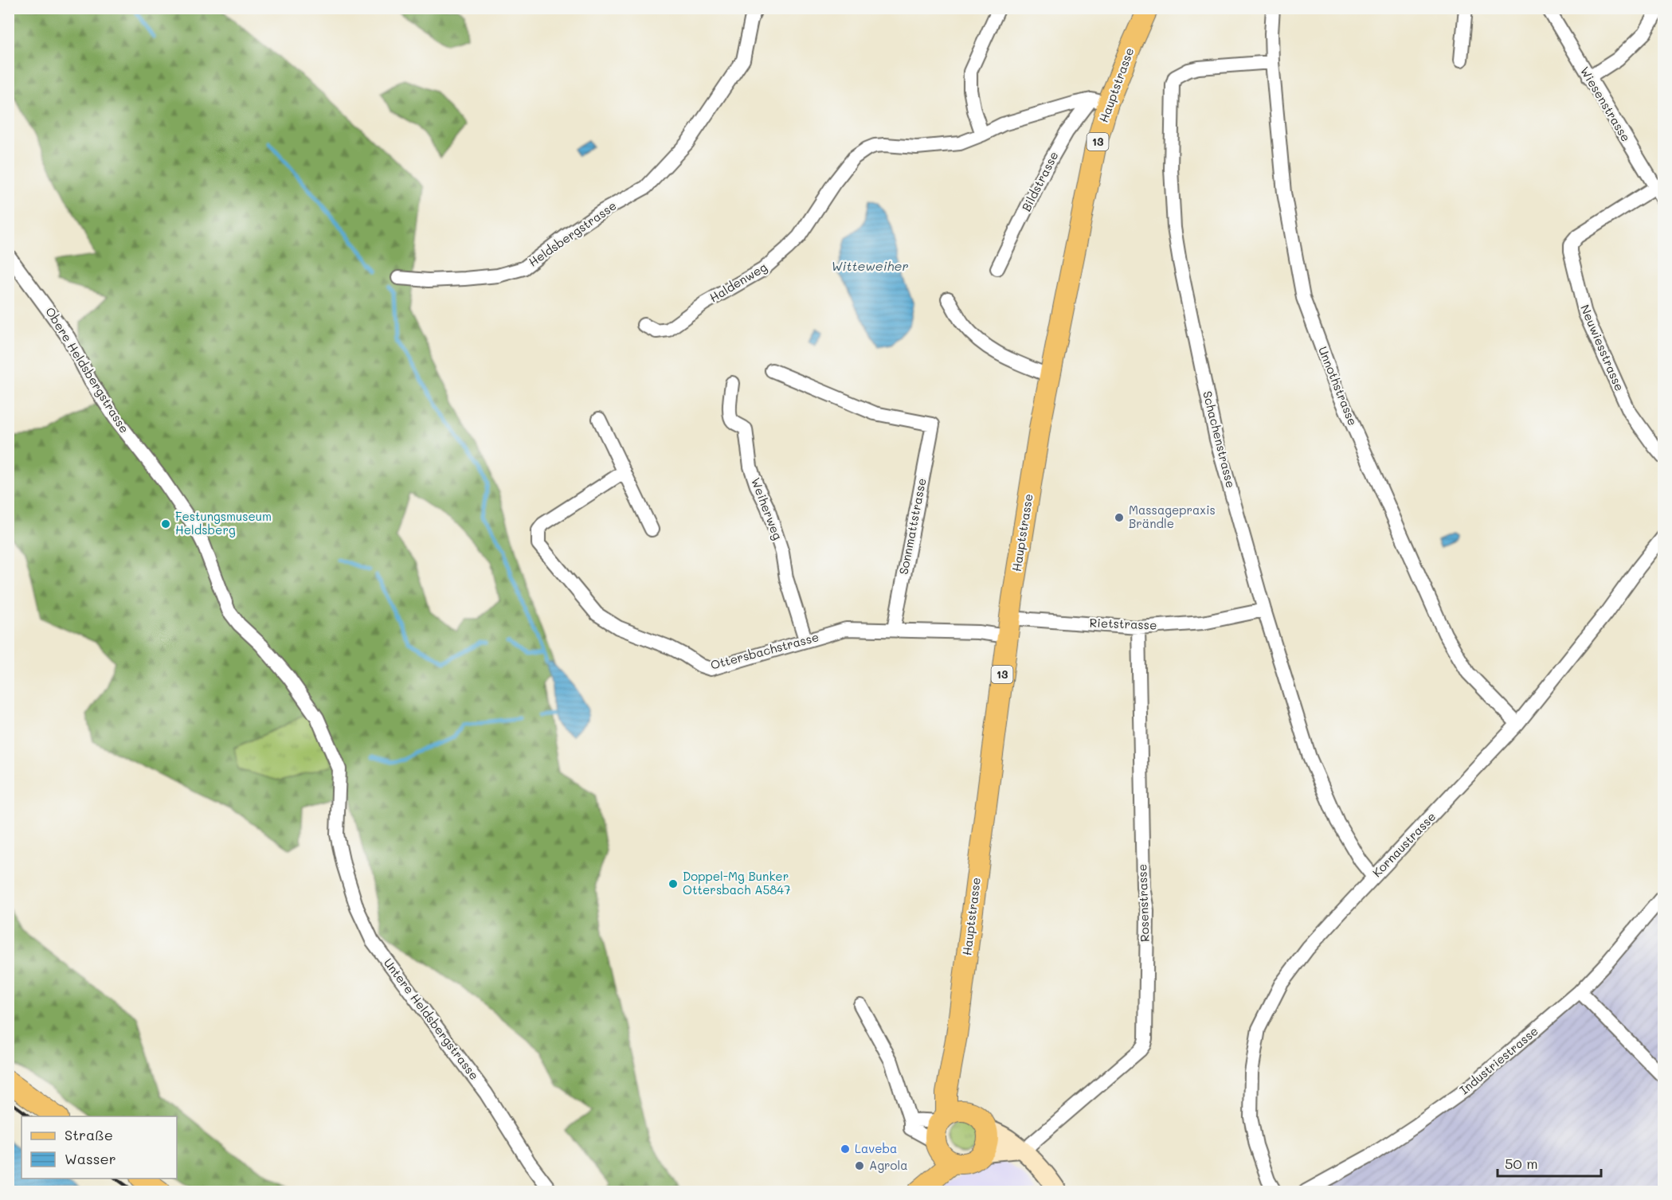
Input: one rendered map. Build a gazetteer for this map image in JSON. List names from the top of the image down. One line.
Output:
{"streets":{"main road":["Hauptstrasse","13"],"street":["Wiesenstrasse","Bildstrasse","Heldsbergstrasse","Haldenweg","Neuwiesstrasse","Obere Heldsbergstrasse","Unnothstrasse","Schachenstrasse","Weiherweg","Sonnmattstrasse","Rietstrasse","Ottersbachstrasse","Kornaustrasse","Rosenstrasse","Untere Heldsbergstrasse","Industriestrasse"]},"crossings":[["Hauptstrasse","Bildstrasse"],["Hauptstrasse","Haldenweg"],["Hauptstrasse","Rietstrasse"],["Hauptstrasse","Ottersbachstrasse"],["Wiesenstrasse","Neuwiesstrasse"],["Bildstrasse","Haldenweg"],["Obere Heldsbergstrasse","Untere Heldsbergstrasse"],["Unnothstrasse","Schachenstrasse"],["Unnothstrasse","Kornaustrasse"],["Schachenstrasse","Rietstrasse"],["Schachenstrasse","Kornaustrasse"],["Weiherweg","Ottersbachstrasse"],["Sonnmattstrasse","Ottersbachstrasse"],["Rietstrasse","Ottersbachstrasse"],["Rietstrasse","Rosenstrasse"]],"water":["Witteweiher"],"places":["Massagepraxis Brändle","Festungsmuseum Heldsberg","Doppel-Mg Bunker Ottersbach A5847","Laveba","Agrola"],"legend":["Straße","Wasser"],"scale_bar":"50 m"}
